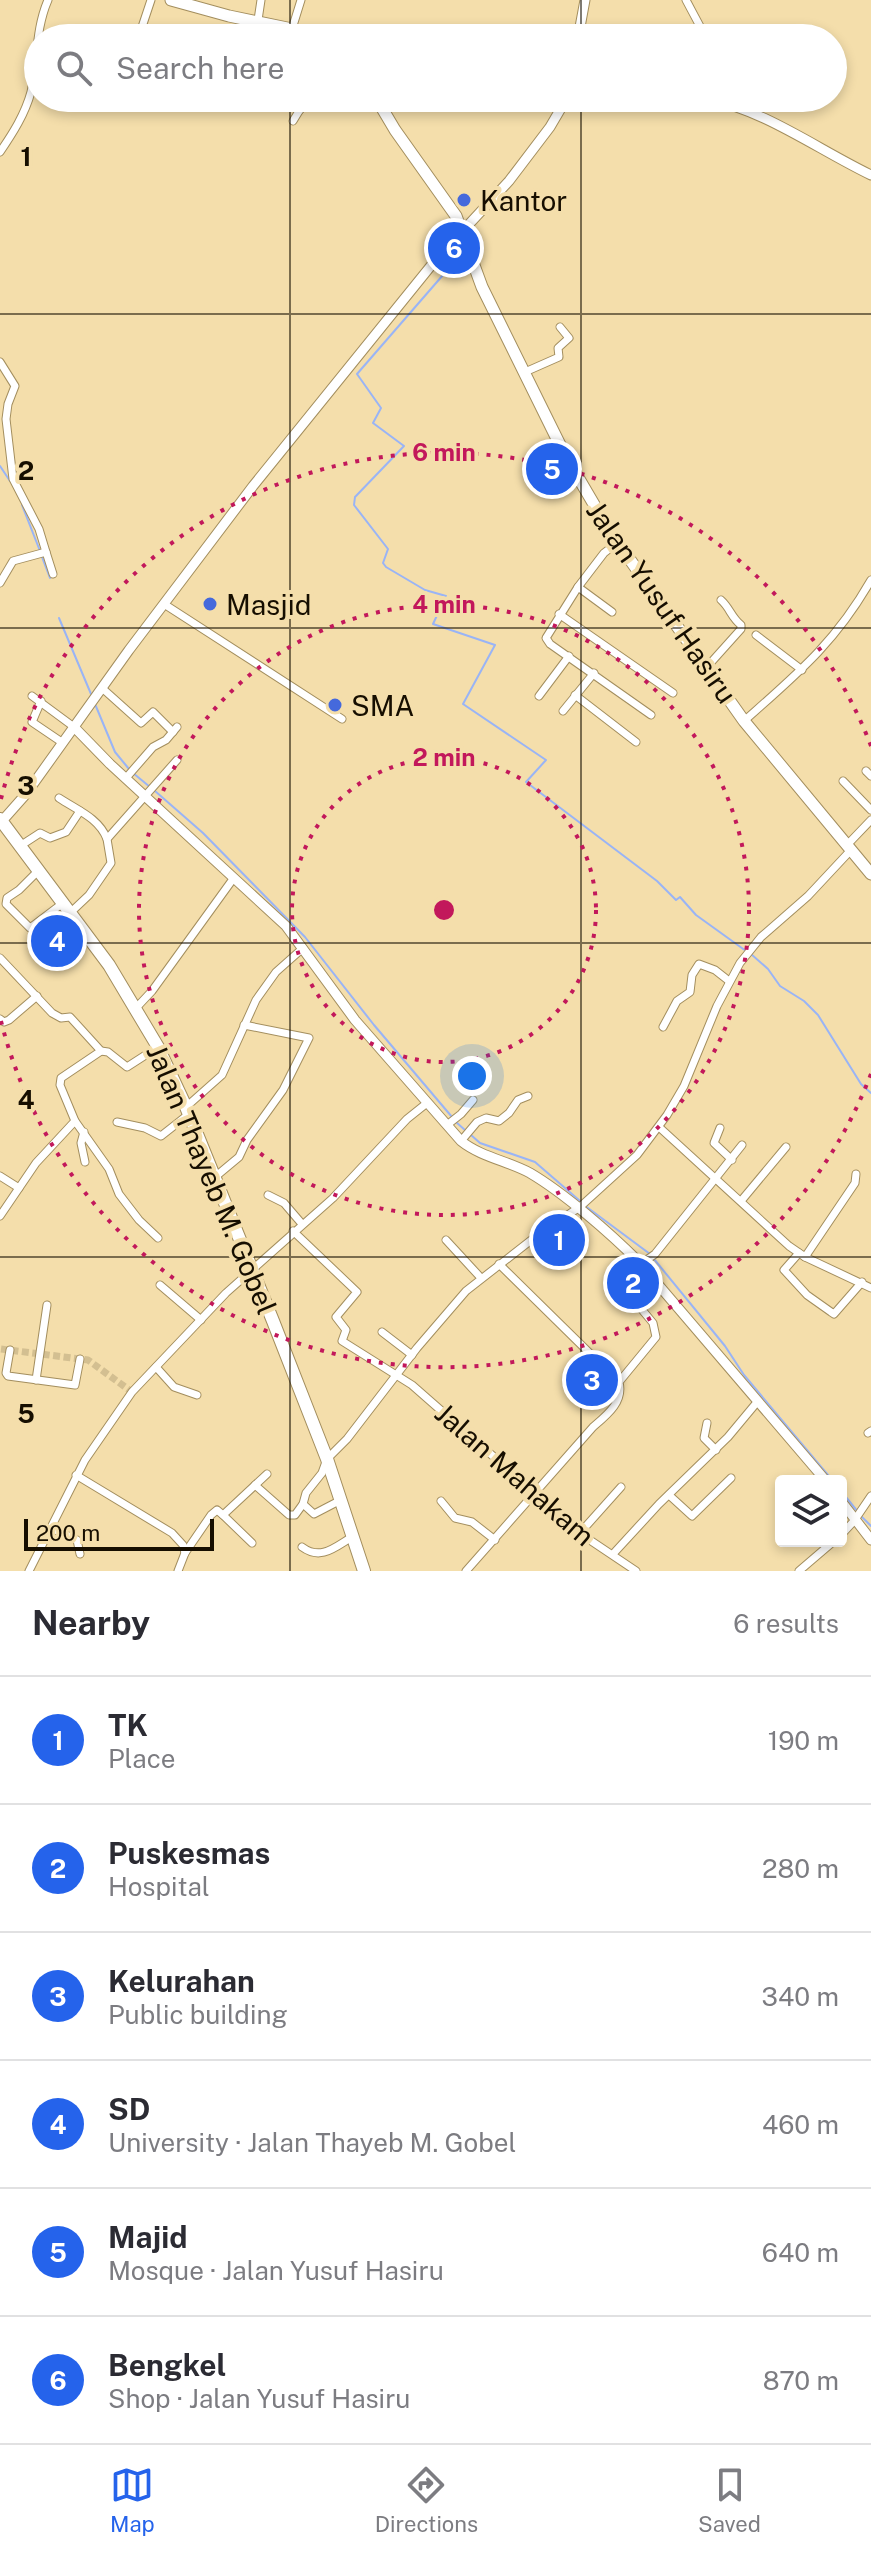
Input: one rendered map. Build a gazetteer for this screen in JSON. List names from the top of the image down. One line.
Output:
{"streets":{"main road":["Jalan Yusuf Hasiru","Jalan Thayeb M. Gobel"],"street":["Jalan Mahakam"]},"places":["Kantor","Masjid","SMA"],"scale_bar":"200 m","page":{"search":"Search here","pins":["6","5","4","1","2","3"],"scale":"200 m","heading":["Nearby","6 results"],"list":[{"mark":"1","name":"TK","note":"Place","value":"190 m"},{"mark":"2","name":"Puskesmas","note":"Hospital","value":"280 m"},{"mark":"3","name":"Kelurahan","note":"Public building","value":"340 m"},{"mark":"4","name":"SD","note":"University · Jalan Thayeb M. Gobel","value":"460 m"},{"mark":"5","name":"Majid","note":"Mosque · Jalan Yusuf Hasiru","value":"640 m"},{"mark":"6","name":"Bengkel","note":"Shop · Jalan Yusuf Hasiru","value":"870 m"}],"nav":["Map","Directions","Saved"]},"grid":{"rows":["1","2","3","4","5"]},"rings":["6 min","4 min","2 min"]}
